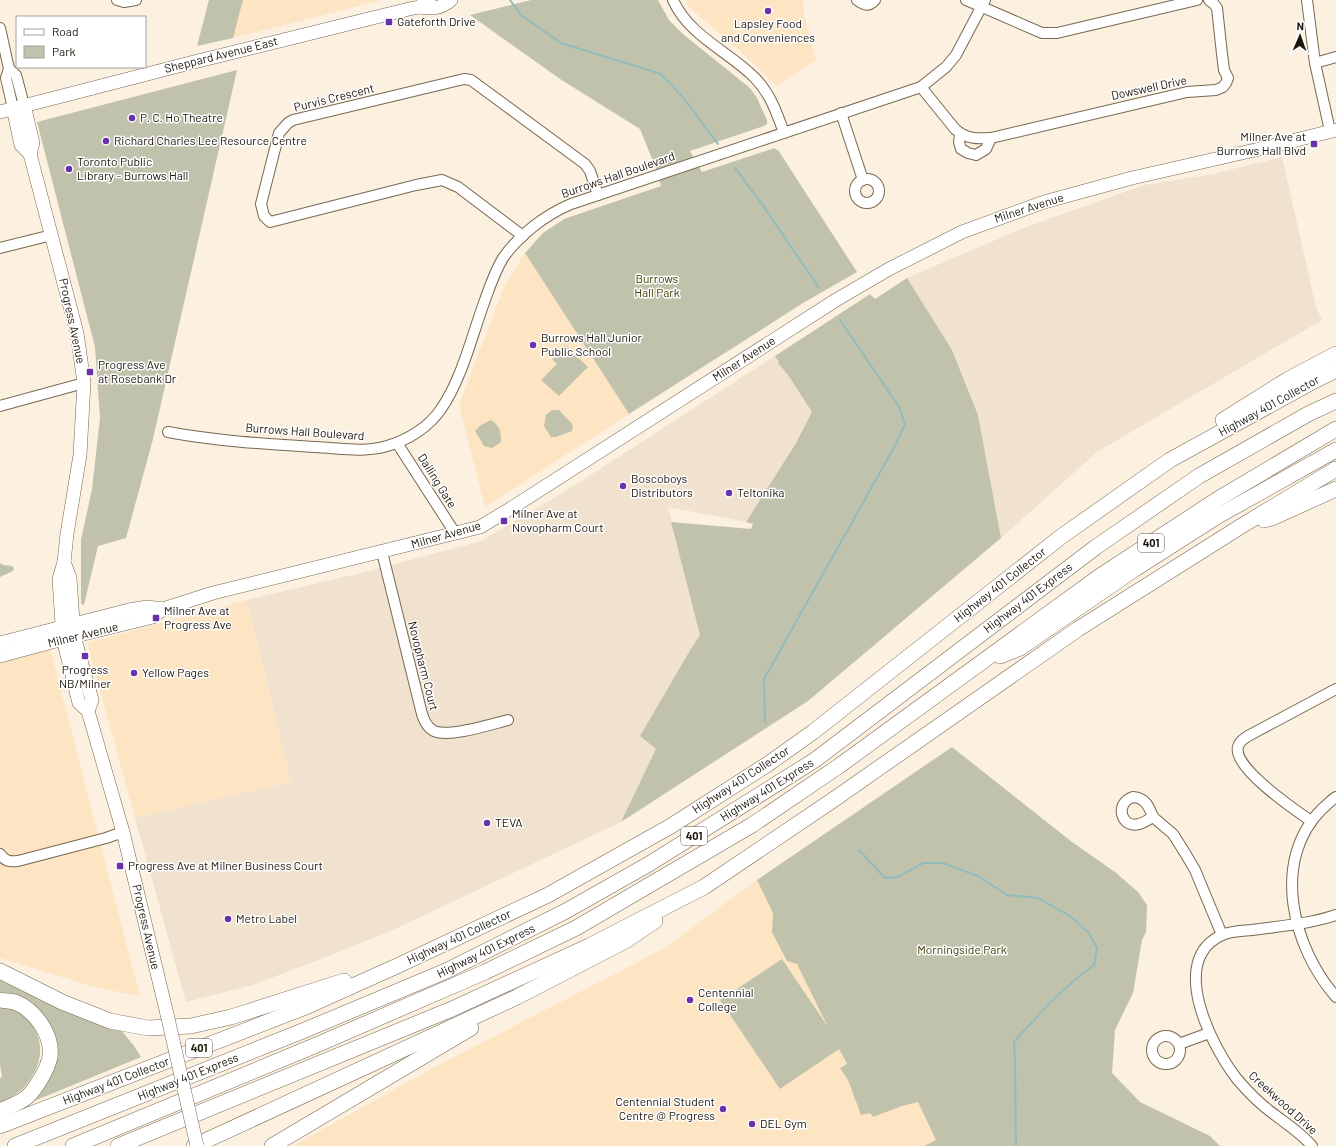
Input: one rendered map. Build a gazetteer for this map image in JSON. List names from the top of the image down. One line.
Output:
{"streets":{"highway":["Highway 401 Collector","401","Highway 401 Express"],"main road":["Sheppard Avenue East","Milner Avenue","Progress Avenue"],"street":["Dowswell Drive","Purvis Crescent","Burrows Hall Boulevard","Dailing Gate","Novopharm Court","Creekwood Drive"]},"crossings":[["Sheppard Avenue East","Progress Avenue"],["Purvis Crescent","Burrows Hall Boulevard"],["Burrows Hall Boulevard","Dailing Gate"],["Milner Avenue","Progress Avenue"],["Milner Avenue","Dailing Gate"],["Milner Avenue","Novopharm Court"]],"parks":["Burrows Hall Park","Morningside Park"],"places":{"other":["Lapsley Food and Conveniences","P. C. Ho Theatre","Richard Charles Lee Resource Centre","Toronto Public Library - Burrows Hall","Burrows Hall Junior Public School","Boscoboys Distributors","Teltonika","Yellow Pages","TEVA","Metro Label","Centennial College","Centennial Student Centre @ Progress","DEL Gym"],"transit":["Gateforth Drive","Milner Ave at Burrows Hall Blvd","Progress Ave at Rosebank Dr","Milner Ave at Novopharm Court","Milner Ave at Progress Ave","Progress NB/Milner","Progress Ave at Milner Business Court"]},"legend":["Road","Park"],"north":"top"}
